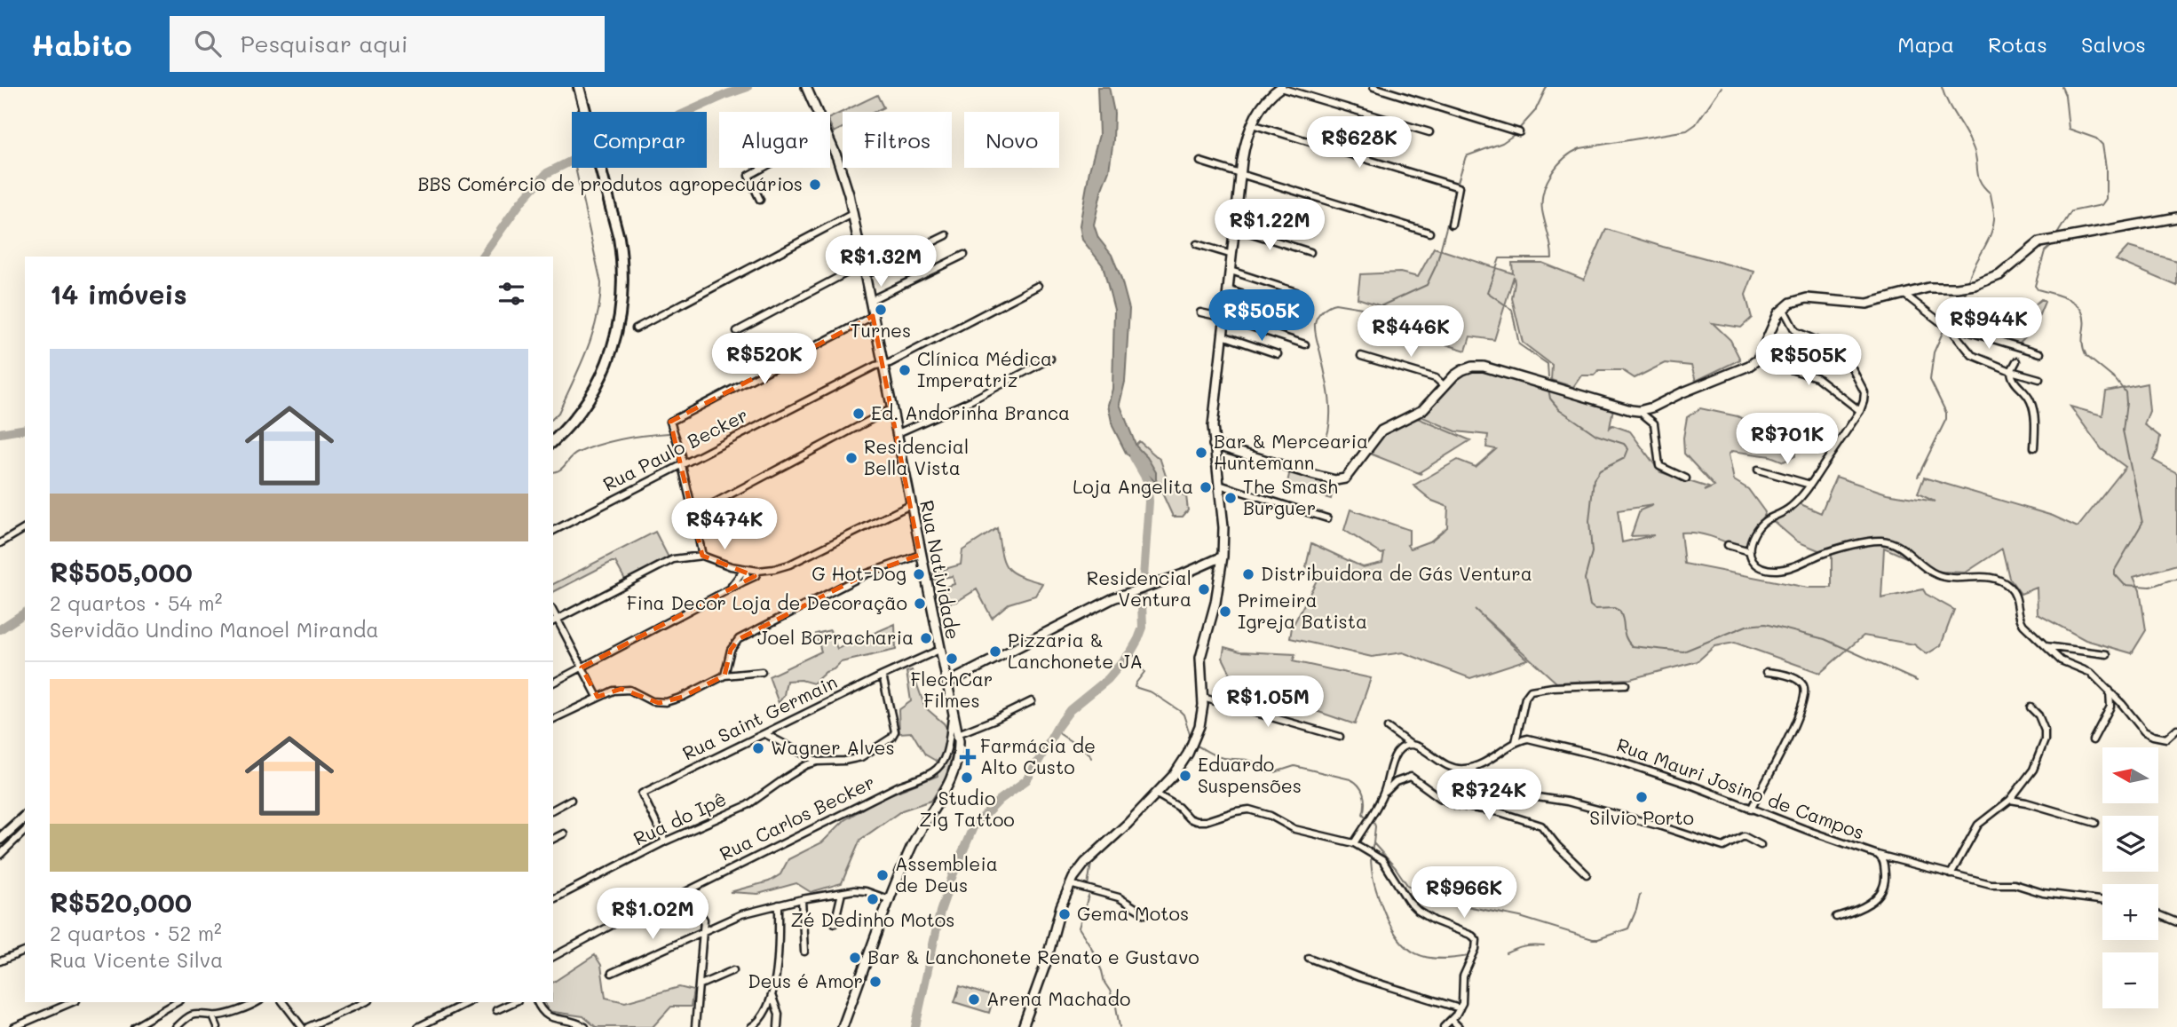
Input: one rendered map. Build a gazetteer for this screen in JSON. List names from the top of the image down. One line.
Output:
{"streets":{"main road":["Rua Natividade"],"street":["Rua Paulo Becker","Rua Saint Germain","Rua Mauri Josino de Campos","Rua Carlos Becker","Rua do Ipê"]},"crossings":[["Rua Paulo Becker","Rua Natividade"],["Rua Natividade","Rua Saint Germain"],["Rua Natividade","Rua Carlos Becker"],["Rua Saint Germain","Rua do Ipê"]],"places":{"other":["BBS Comércio de produtos agropecuários","Turnes","Clínica Médica Imperatriz","Ed. Andorinha Branca","Bar & Mercearia Huntemann","Residencial Bella Vista","Loja Angelita","The Smash Burguer","G Hot-Dog","Distribuidora de Gás Ventura","Residencial Ventura","Fina Decor Loja de Decoração","Primeira Igreja Batista","Joel Borracharia","Pizzaria & Lanchonete JA","FlechCar Filmes","Wagner Alves","Eduardo Suspensões","Studio Zig Tattoo","Silvio Porto","Assembleia de Deus","Zé Dedinho Motos","Gema Motos","Bar & Lanchonete Renato e Gustavo","Deus é Amor","Arena Machado"],"health":["Farmácia de Alto Custo"]},"north":"left","page":{"header":"Habito","search":"Pesquisar aqui","nav":["Mapa","Rotas","Salvos"],"chip":["Comprar","Alugar","Filtros","Novo"],"price":["R$628K","R$1.22M","R$1.32M","R$505K","R$944K","R$446K","R$520K","R$505K","R$701K","R$474K","R$1.05M","R$724K","R$966K","R$1.02M"],"heading":"14 imóveis","list":[{"name":"R$505,000","note":"2 quartos · 54 m² · Servidão Undino Manoel Miranda"},{"name":"R$520,000","note":"2 quartos · 52 m² · Rua Vicente Silva"}],"map_buttons":["+","−"]}}
